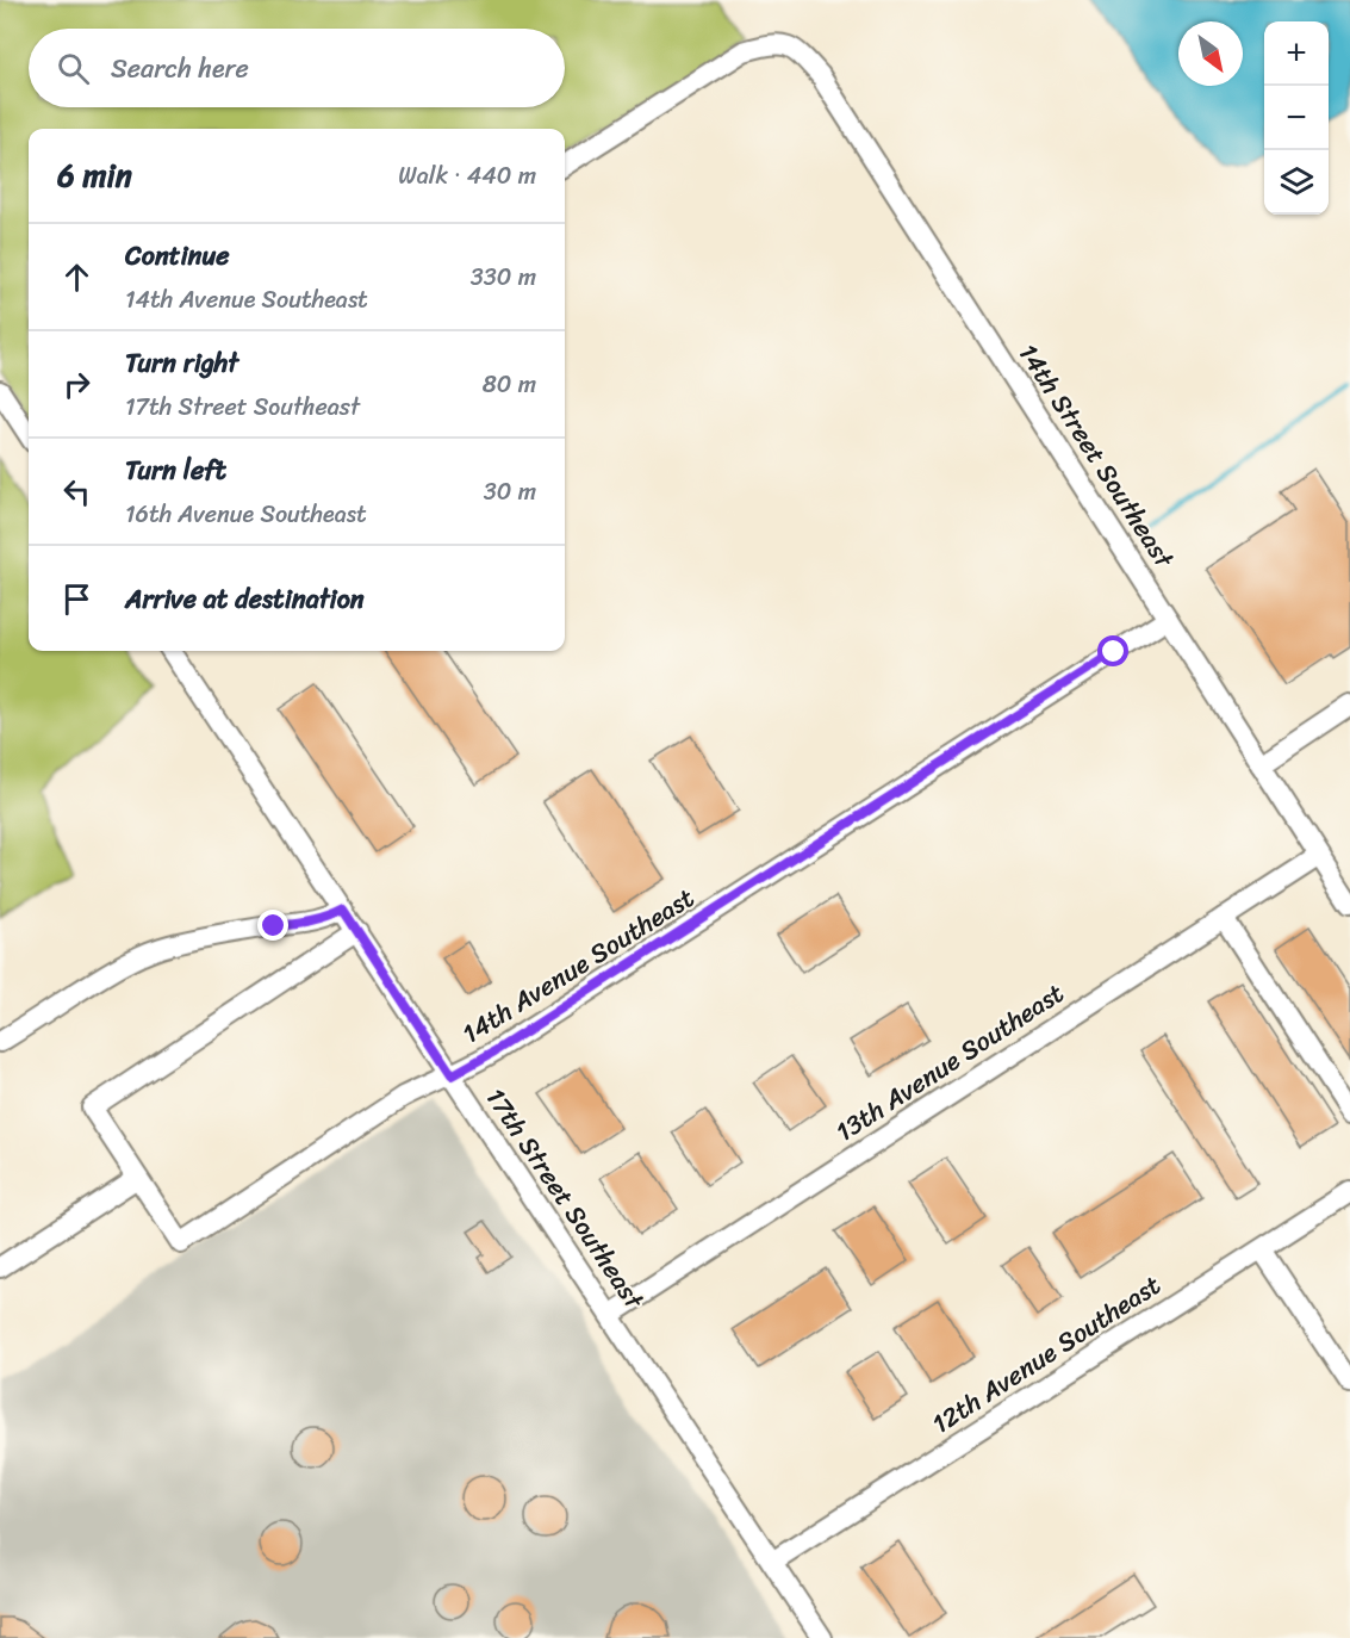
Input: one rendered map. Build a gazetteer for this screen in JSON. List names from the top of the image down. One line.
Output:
{"streets":{"street":["14th Street Southeast","14th Avenue Southeast","13th Avenue Southeast","17th Street Southeast","12th Avenue Southeast"]},"crossings":[["14th Street Southeast","14th Avenue Southeast"],["14th Street Southeast","13th Avenue Southeast"],["14th Avenue Southeast","17th Street Southeast"],["13th Avenue Southeast","17th Street Southeast"],["17th Street Southeast","12th Avenue Southeast"]],"north":"bottom right","page":{"map_buttons":["+","−"],"search":"Search here","heading":["6 min","Walk · 440 m"],"list":[["Continue","14th Avenue Southeast","330 m"],["Turn right","17th Street Southeast","80 m"],["Turn left","16th Avenue Southeast","30 m"],"Arrive at destination"]}}
